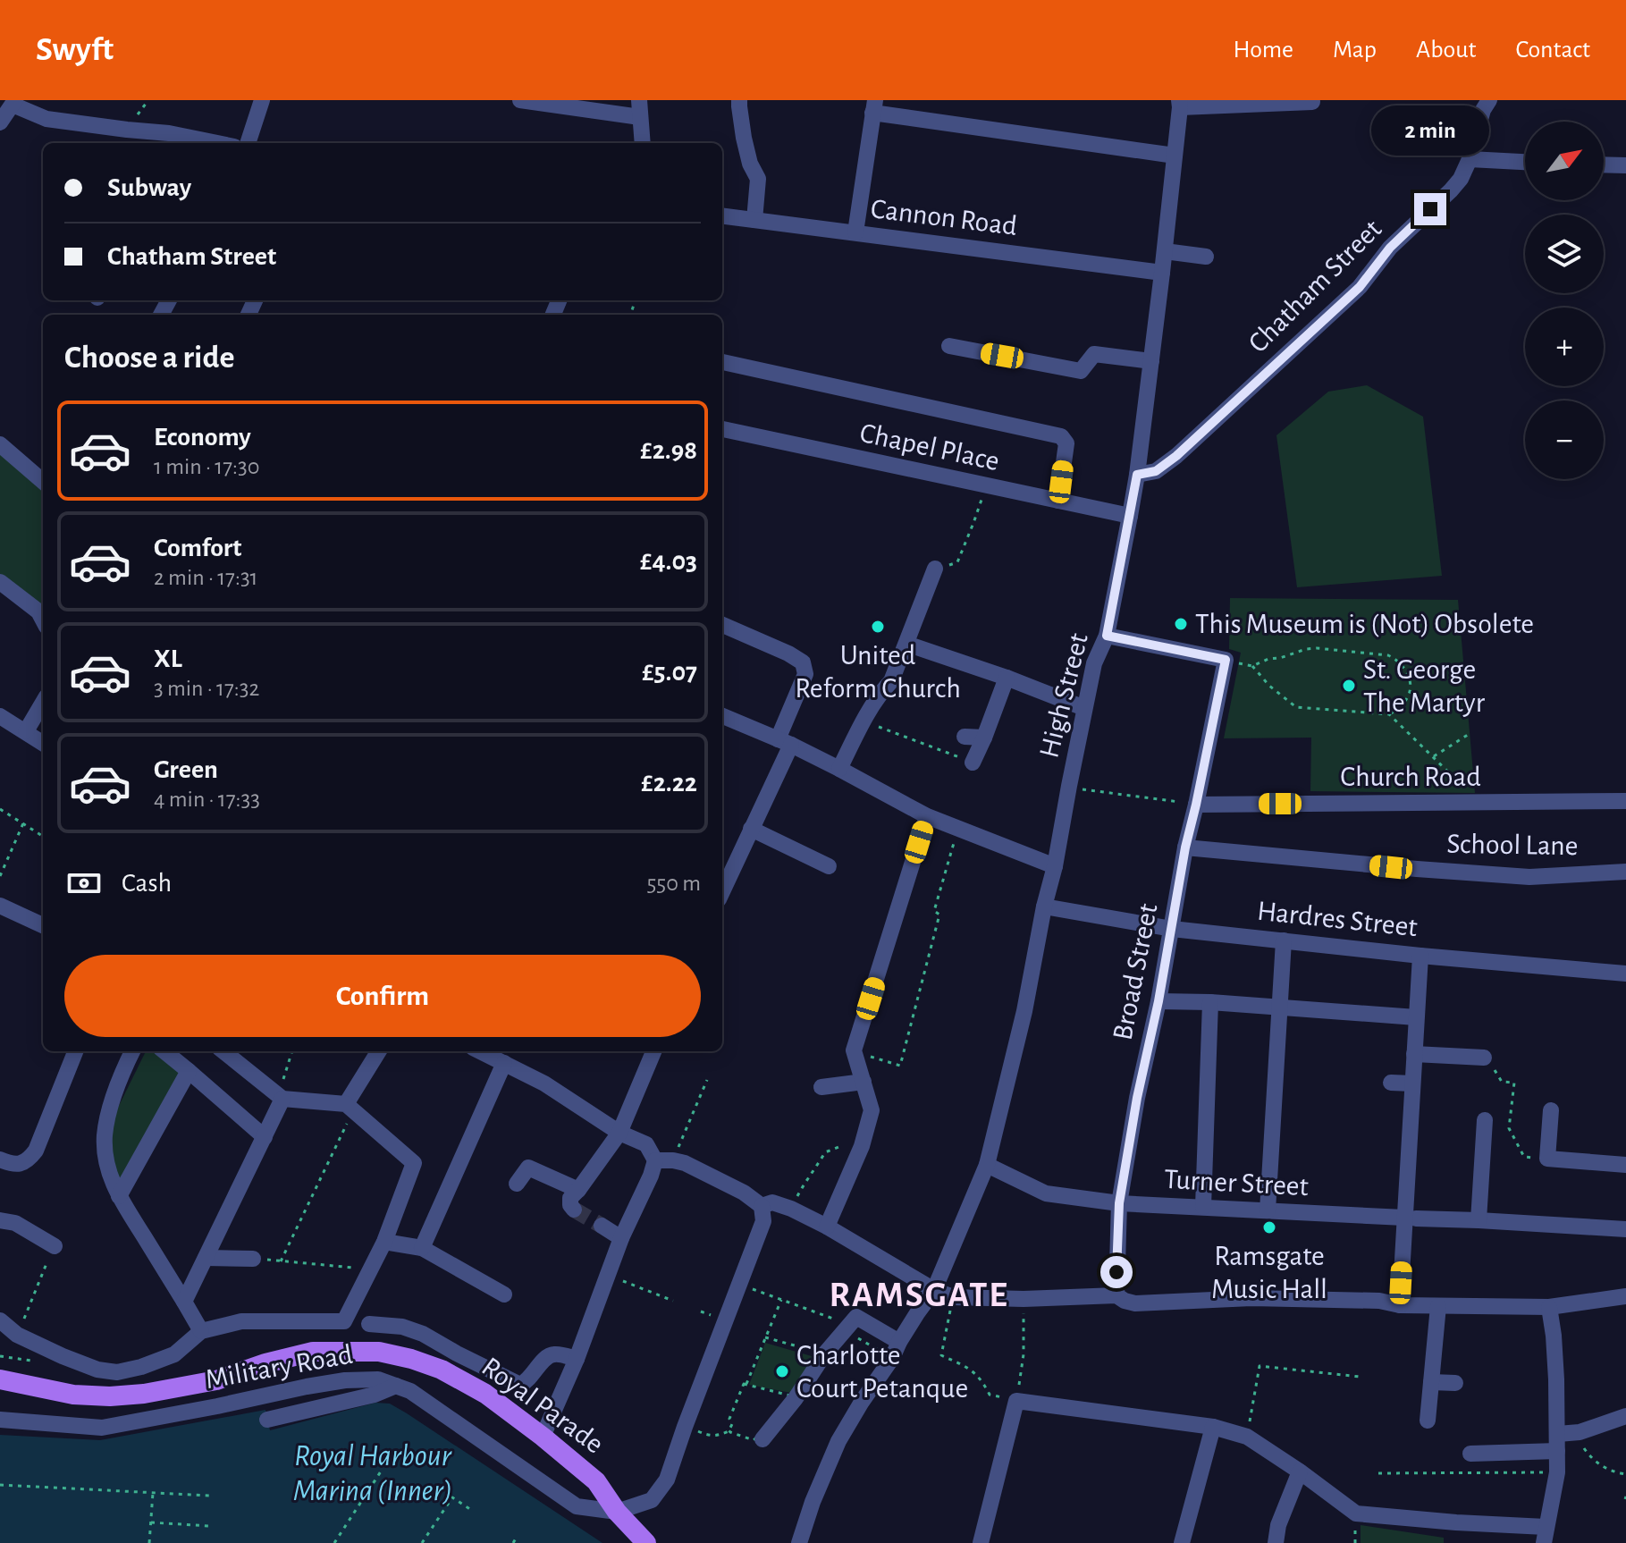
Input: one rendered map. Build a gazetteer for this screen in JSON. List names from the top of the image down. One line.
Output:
{"streets":{"main road":["Royal Parade"],"street":["Cannon Road","Chatham Street","Chapel Place","High Street","Church Road","School Lane","Hardres Street","Broad Street","Turner Street","Military Road"]},"crossings":[["Cannon Road","High Street"],["Chatham Street","High Street"],["Chapel Place","High Street"],["High Street","Hardres Street"],["High Street","Turner Street"],["Church Road","Broad Street"],["School Lane","Broad Street"],["Hardres Street","Broad Street"],["Broad Street","Turner Street"],["Military Road","Royal Parade"]],"districts":["RAMSGATE"],"water":["Royal Harbour Marina (Inner)"],"places":["This Museum is (Not) Obsolete","United Reform Church","St. George The Martyr","Ramsgate Music Hall","Charlotte Court Petanque"],"north":"top right","page":{"header":"Swyft","nav":["Home","Map","About","Contact"],"bubble":"2 min","map_buttons":["+","−"],"banner":["Subway","Chatham Street"],"heading":"Choose a ride","list":[{"name":"Economy","note":"1 min · 17:30","value":"£2.98"},{"name":"Comfort","note":"2 min · 17:31","value":"£4.03"},{"name":"XL","note":"3 min · 17:32","value":"£5.07"},{"name":"Green","note":"4 min · 17:33","value":"£2.22"}],"pay":["Cash","550 m"],"buttons":"Confirm"}}
